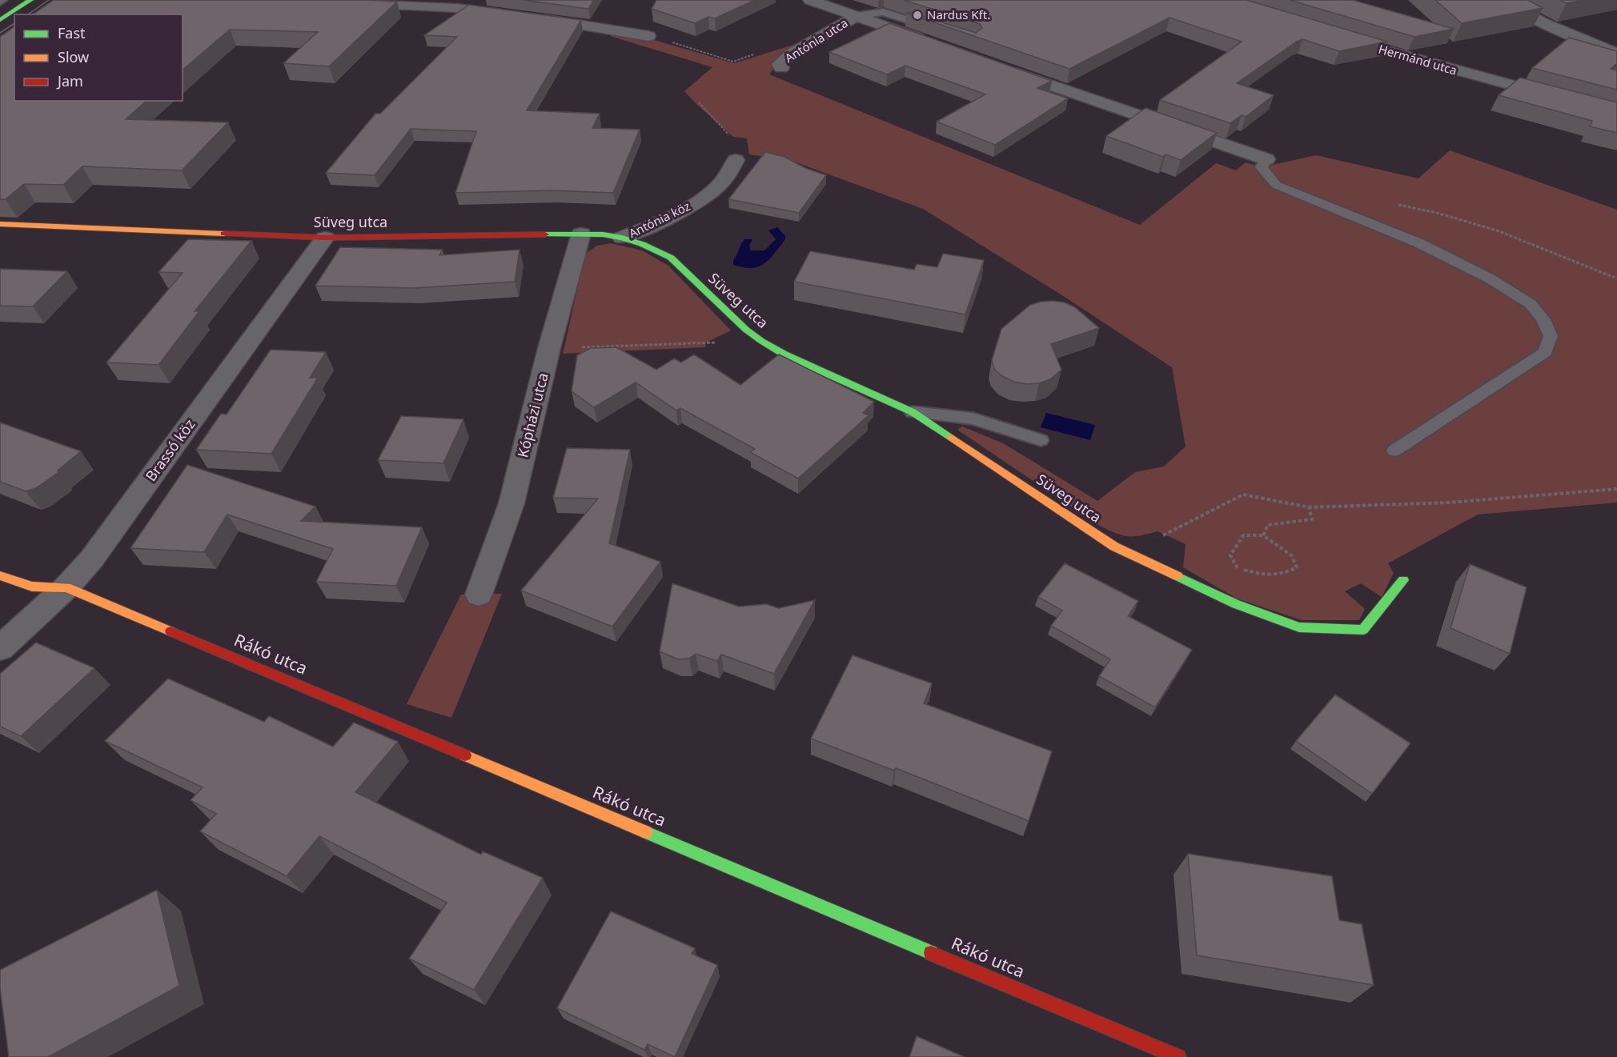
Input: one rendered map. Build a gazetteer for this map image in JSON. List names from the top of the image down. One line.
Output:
{"streets":{"street":["Antónia utca","Hermánd utca","Antónia köz","Süveg utca","Kópházi utca","Brassó köz","Rákó utca"]},"crossings":[["Antónia köz","Süveg utca"],["Süveg utca","Kópházi utca"],["Süveg utca","Brassó köz"],["Brassó köz","Rákó utca"]],"places":["Nardus Kft."],"legend":["Fast","Slow","Jam"]}
